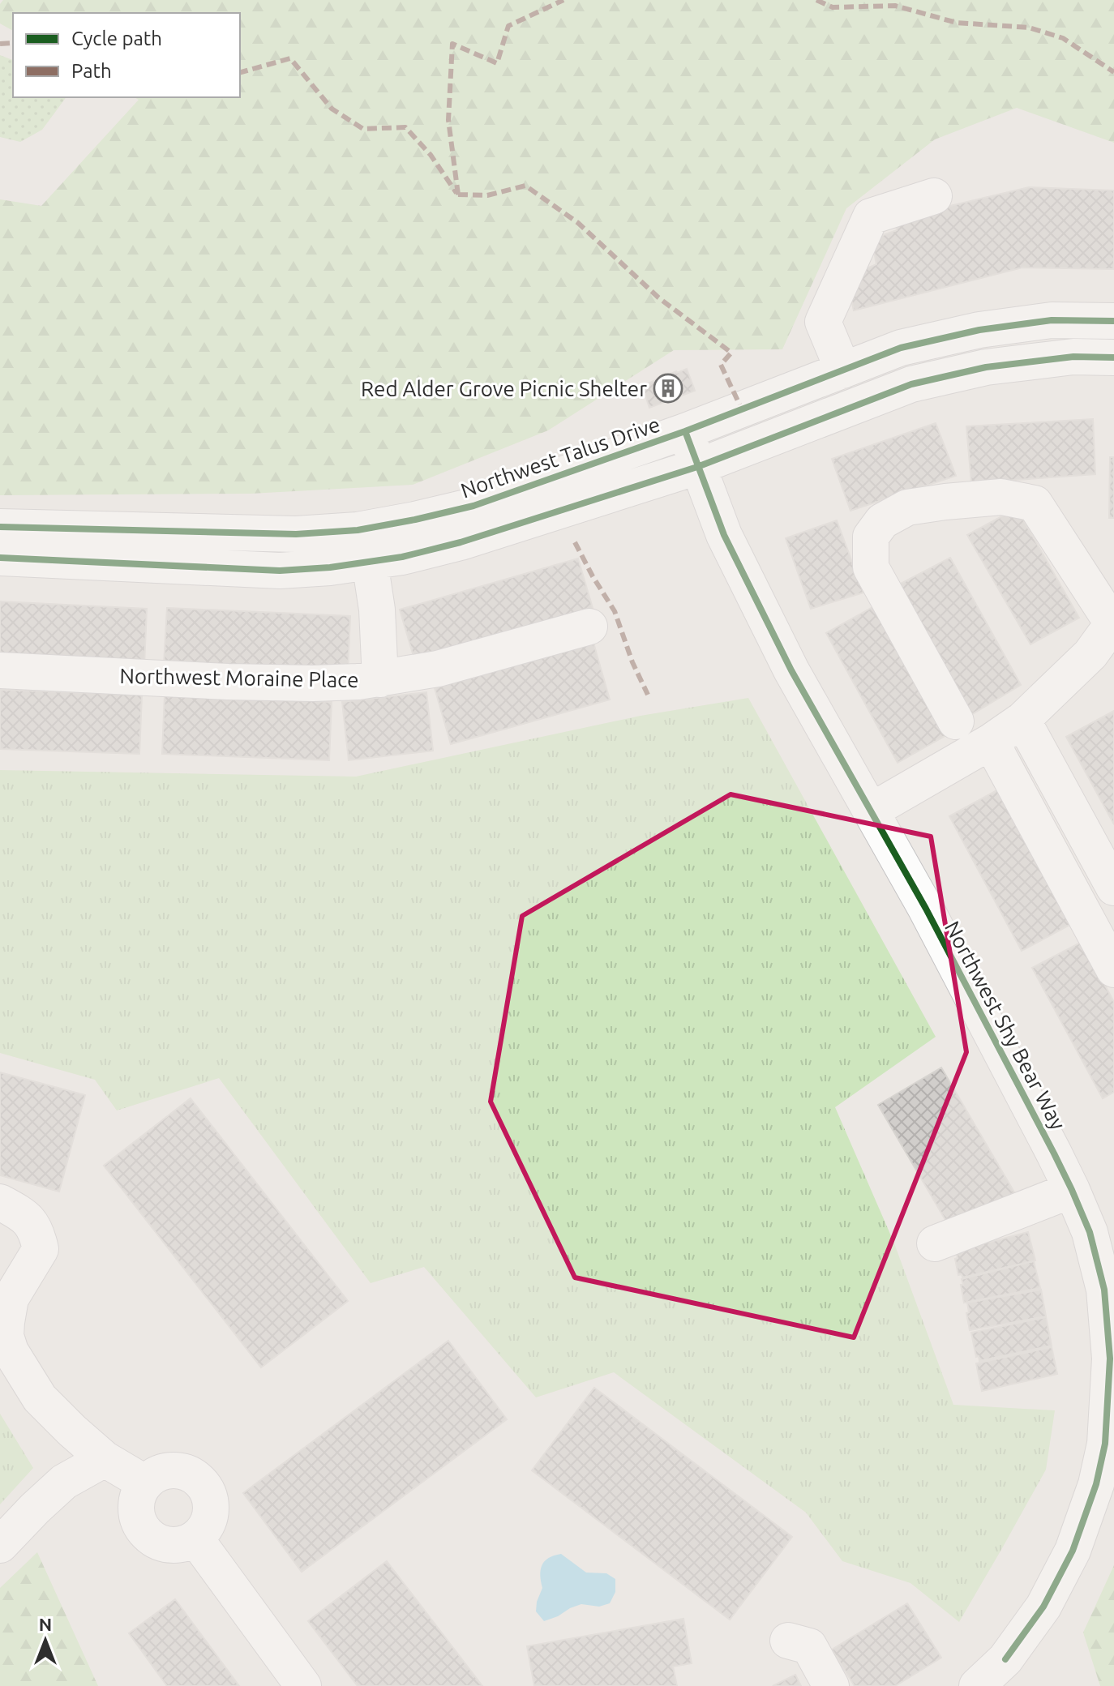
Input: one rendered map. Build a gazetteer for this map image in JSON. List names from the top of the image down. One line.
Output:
{"streets":{"street":["Northwest Talus Drive","Northwest Moraine Place","Northwest Shy Bear Way"]},"crossings":[["Northwest Talus Drive","Northwest Shy Bear Way"]],"places":{"building":["Red Alder Grove Picnic Shelter"]},"legend":["Cycle path","Path"],"north":"top"}
